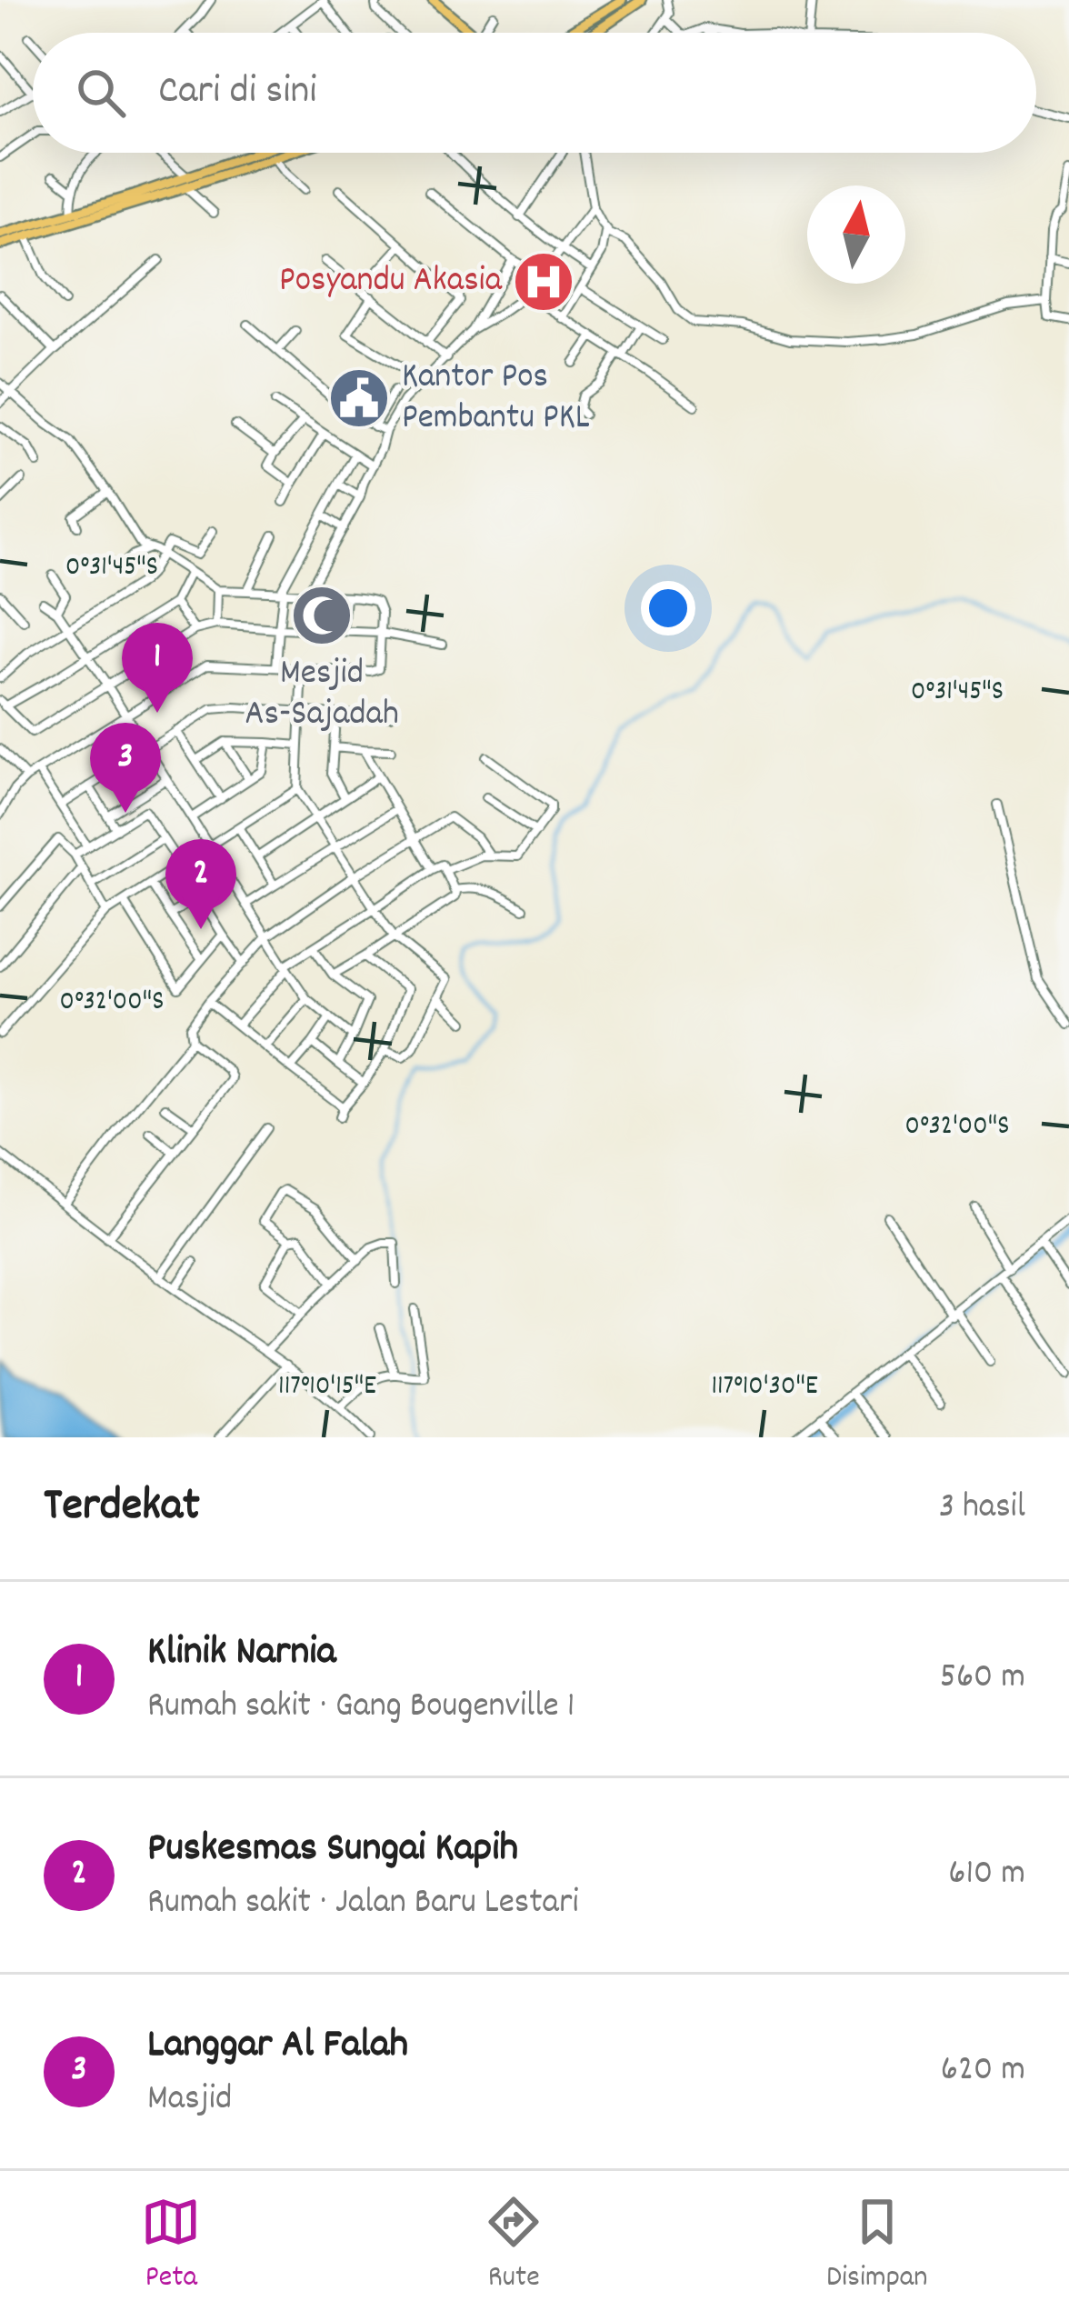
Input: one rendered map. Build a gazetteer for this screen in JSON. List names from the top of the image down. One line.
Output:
{"places":{"hospital":["Posyandu Akasia"],"public building":["Kantor Pos Pembantu PKL"],"mosque":["Mesjid As-Sajadah"]},"north":"top","page":{"search":"Cari di sini","pins":["1","3","2"],"heading":["Terdekat","3 hasil"],"list":[{"mark":"1","name":"Klinik Narnia","note":"Rumah sakit · Gang Bougenville 1","value":"560 m"},{"mark":"2","name":"Puskesmas Sungai Kapih","note":"Rumah sakit · Jalan Baru Lestari","value":"610 m"},{"mark":"3","name":"Langgar Al Falah","note":"Masjid","value":"620 m"}],"nav":["Peta","Rute","Disimpan"]},"coordinates":["0°31'45\"S","0°32'00\"S","117°10'15\"E","117°10'30\"E"]}
